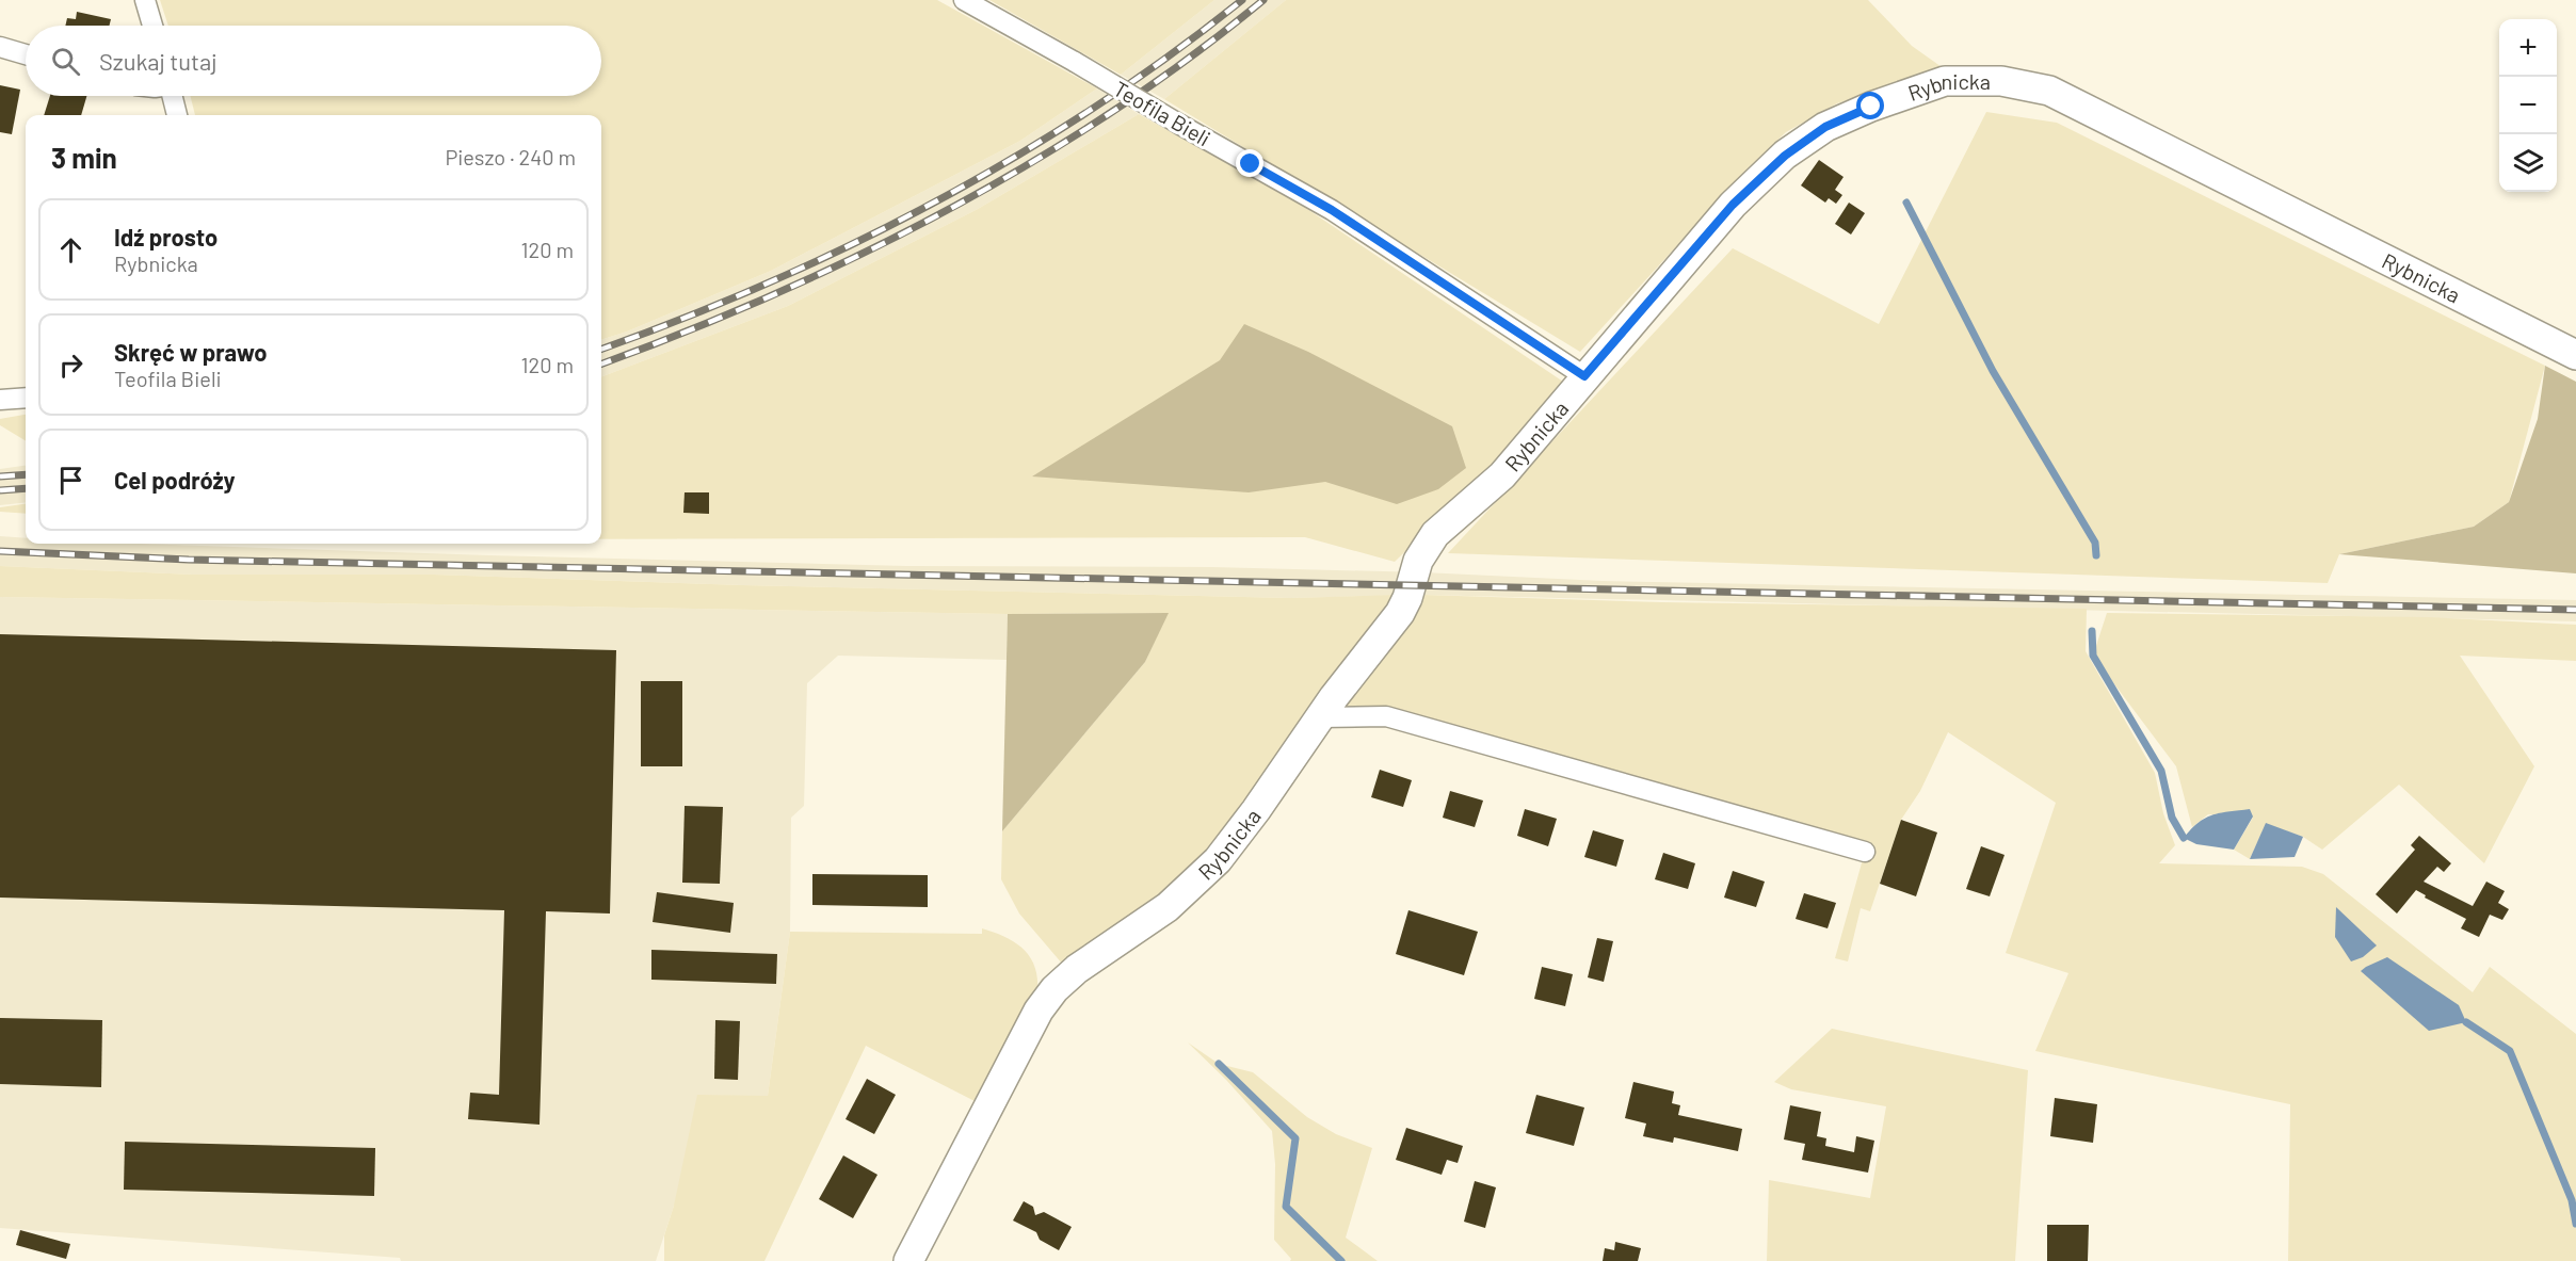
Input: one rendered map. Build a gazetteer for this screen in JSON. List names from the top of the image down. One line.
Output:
{"streets":{"street":["Rybnicka","Teofila Bieli"]},"crossings":[["Rybnicka","Teofila Bieli"]],"page":{"map_buttons":["+","−"],"search":"Szukaj tutaj","heading":["3 min","Pieszo · 240 m"],"list":[["Idź prosto","Rybnicka","120 m"],["Skręć w prawo","Teofila Bieli","120 m"],"Cel podróży"]}}
